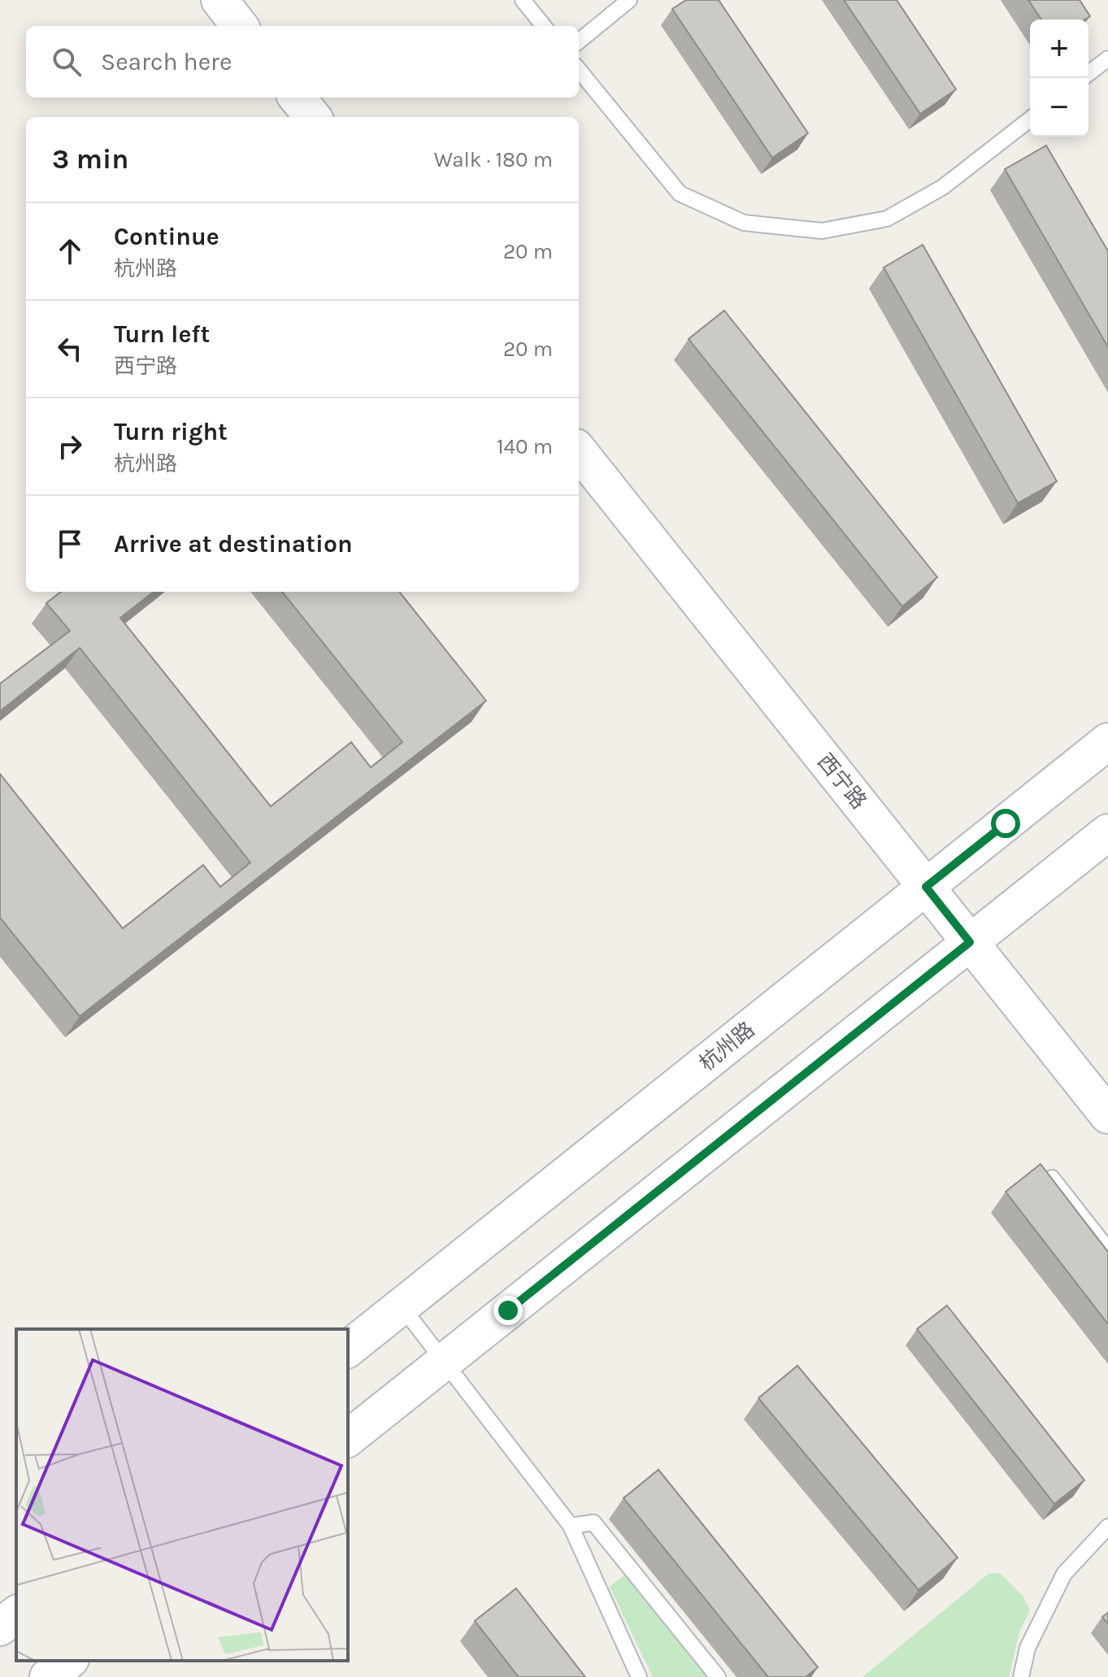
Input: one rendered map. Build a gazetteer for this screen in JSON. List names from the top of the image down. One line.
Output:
{"streets":{"main road":["西宁路","杭州路"]},"crossings":[["西宁路","杭州路"]],"page":{"map_buttons":["+","−"],"search":"Search here","heading":["3 min","Walk · 180 m"],"list":[["Continue","杭州路","20 m"],["Turn left","西宁路","20 m"],["Turn right","杭州路","140 m"],"Arrive at destination"]}}
